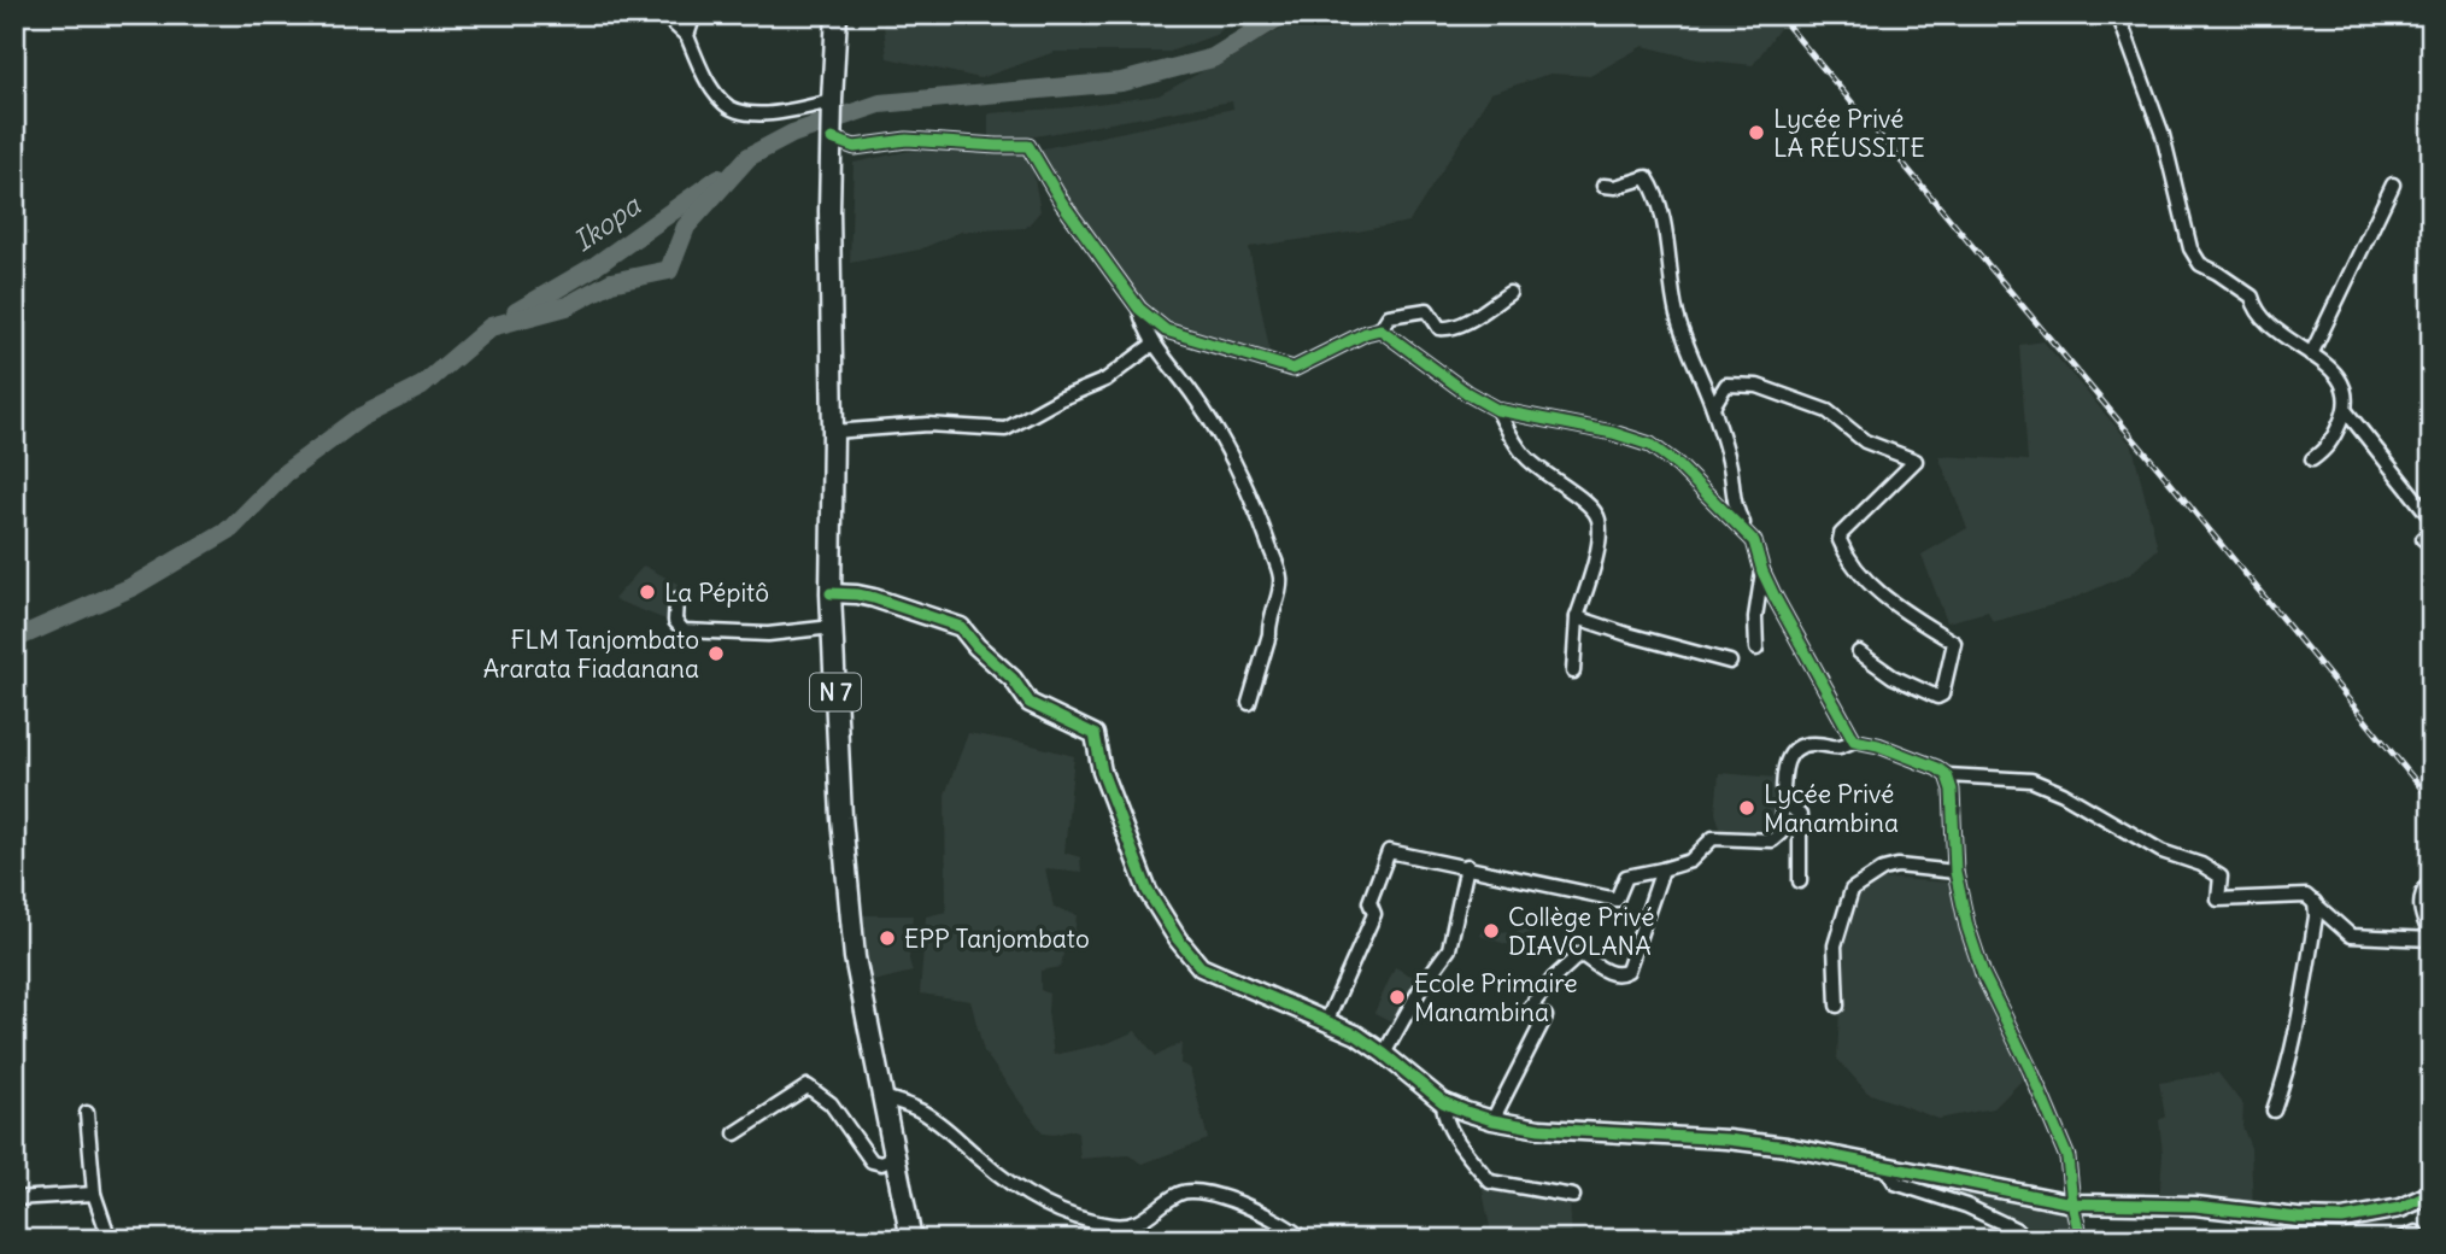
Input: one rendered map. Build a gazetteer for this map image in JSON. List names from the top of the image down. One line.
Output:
{"streets":{"main road":["N 7"]},"water":["Ikopa"],"places":["Lycée Privé LA RÉUSSITE","La Pépitô","FLM Tanjombato Ararata Fiadanana","Lycée Privé Manambina","Collège Privé DIAVOLANA","EPP Tanjombato","Ecole Primaire Manambina"]}
